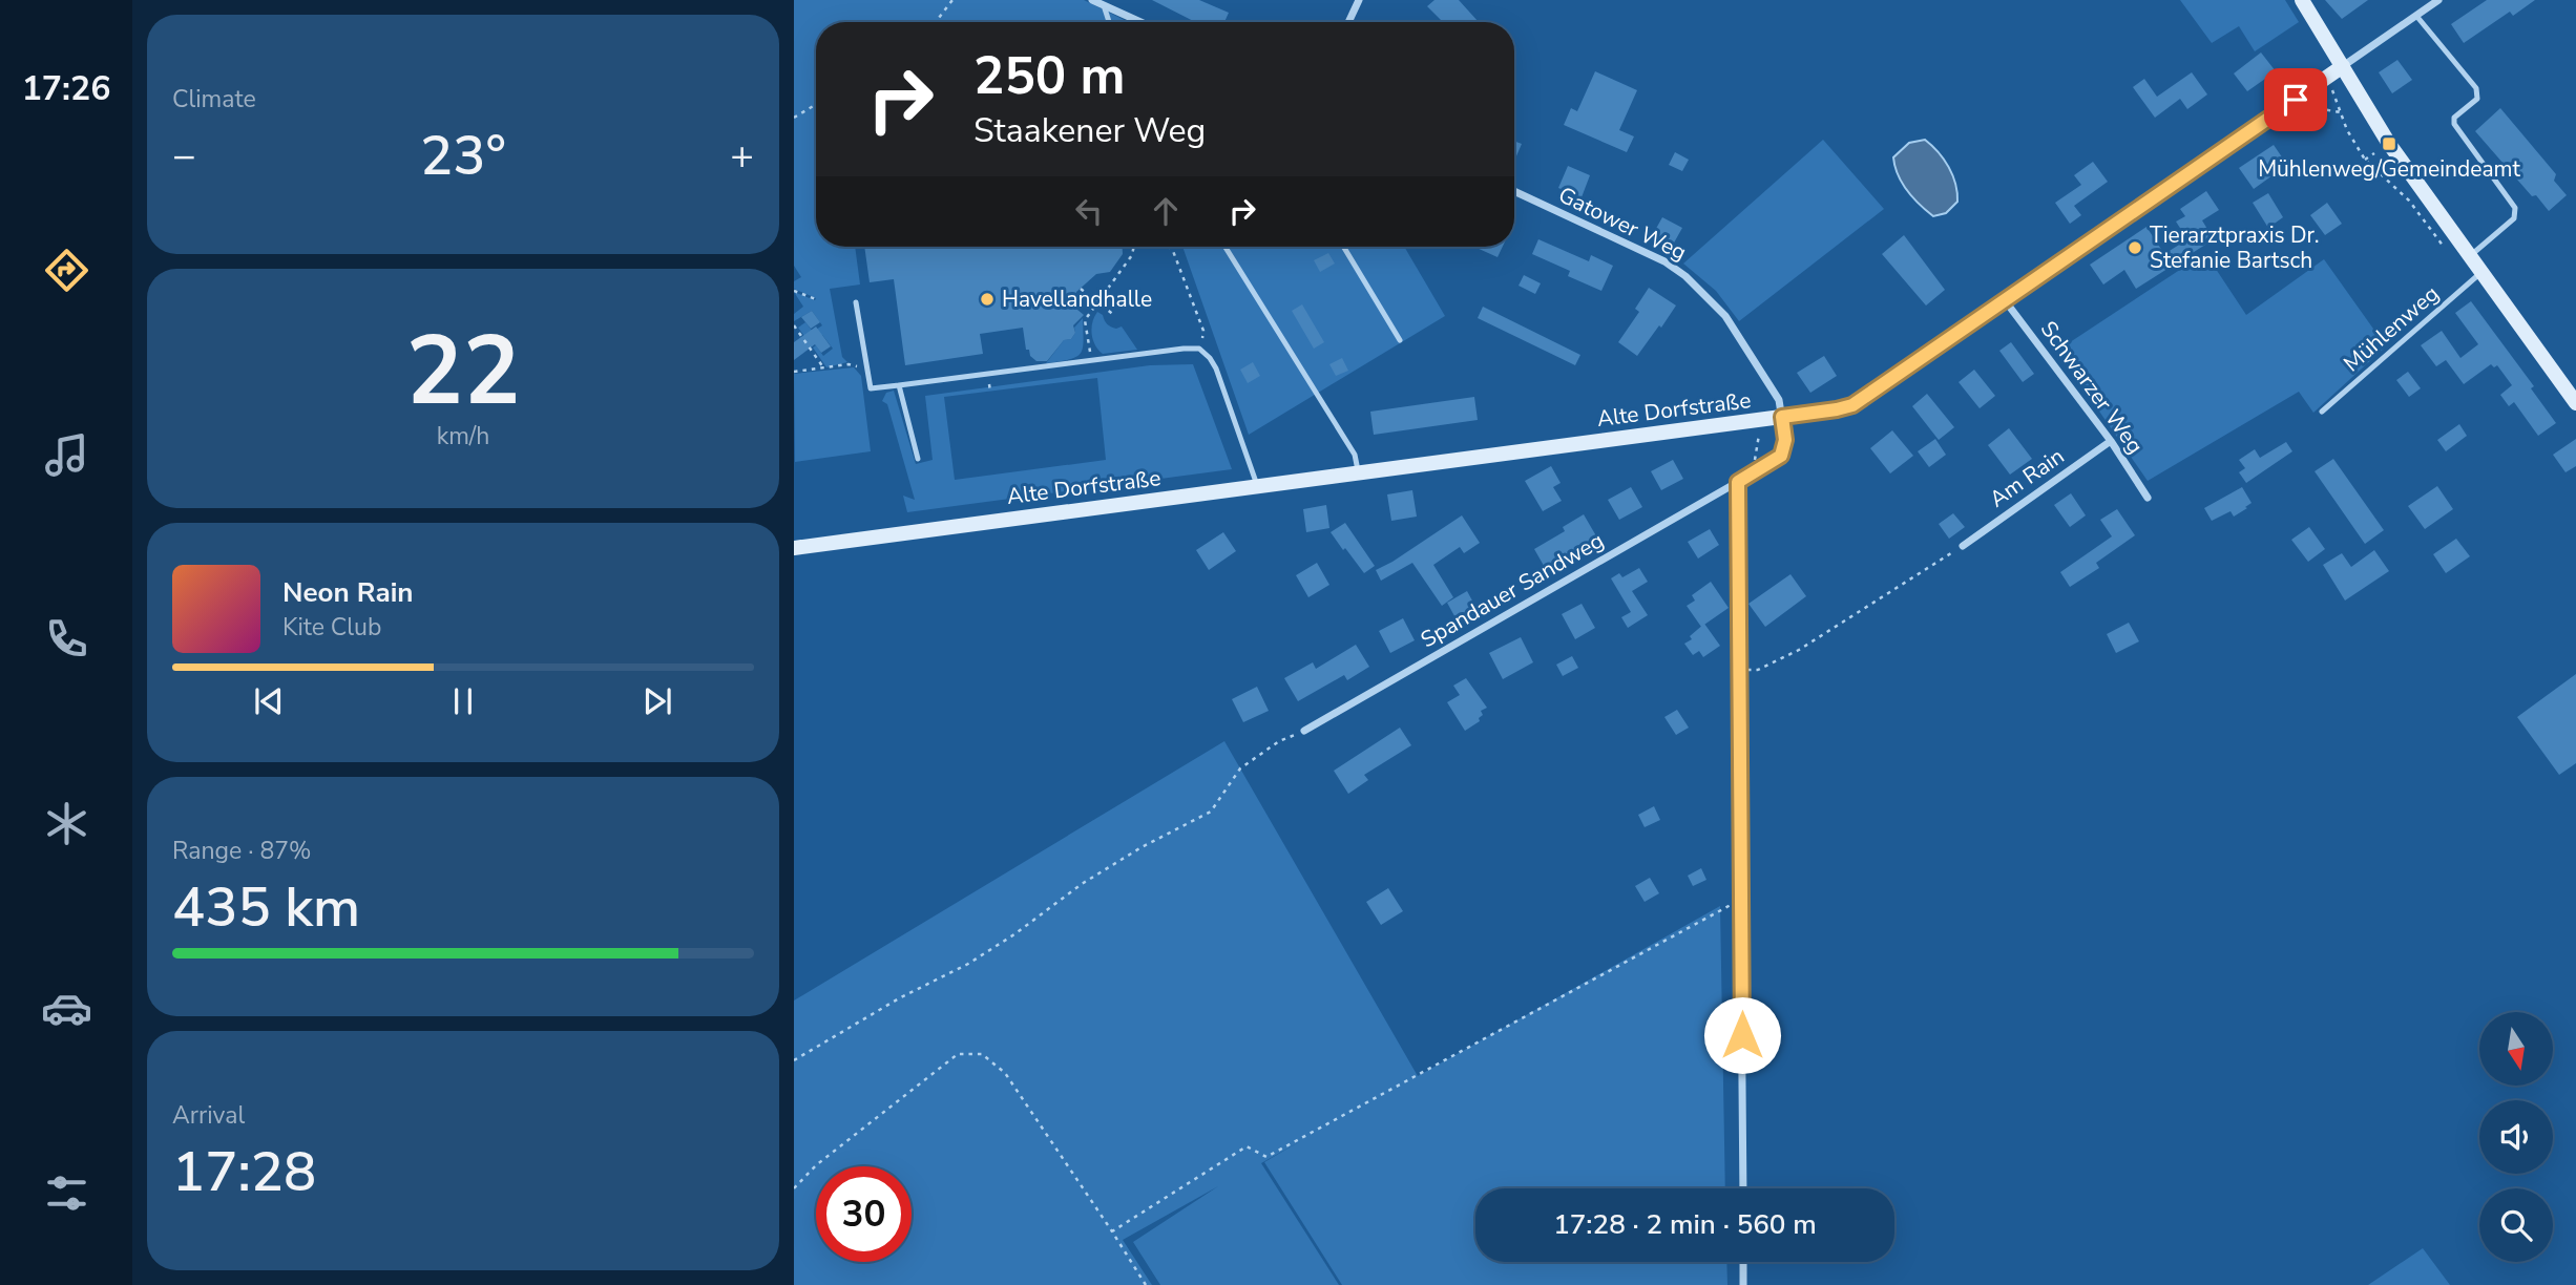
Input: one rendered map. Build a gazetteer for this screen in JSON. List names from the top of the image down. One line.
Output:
{"streets":{"street":["Gatower Weg","Schwarzer Weg","Alte Dorfstraße","Am Rain","Spandauer Sandweg"],"lane":["Mühlenweg"]},"crossings":[["Gatower Weg","Alte Dorfstraße"],["Gatower Weg","Spandauer Sandweg"],["Schwarzer Weg","Alte Dorfstraße"],["Schwarzer Weg","Am Rain"],["Alte Dorfstraße","Spandauer Sandweg"]],"places":{"transit":["Mühlenweg/Gemeindeamt"],"other":["Tierarztpraxis Dr. Stefanie Bartsch","Havellandhalle"]},"north":"bottom","page":{"tabs":"17:26","tile":["Climate",["22","km/h"],["Range · 87%","435 km"],["Arrival","17:28"]],"turn":["250 m","Staakener Weg"],"heat":["−","23°","+"],"song":["Neon Rain","Kite Club"],"limit":"30","trip":"17:28 · 2 min · 560 m"}}
